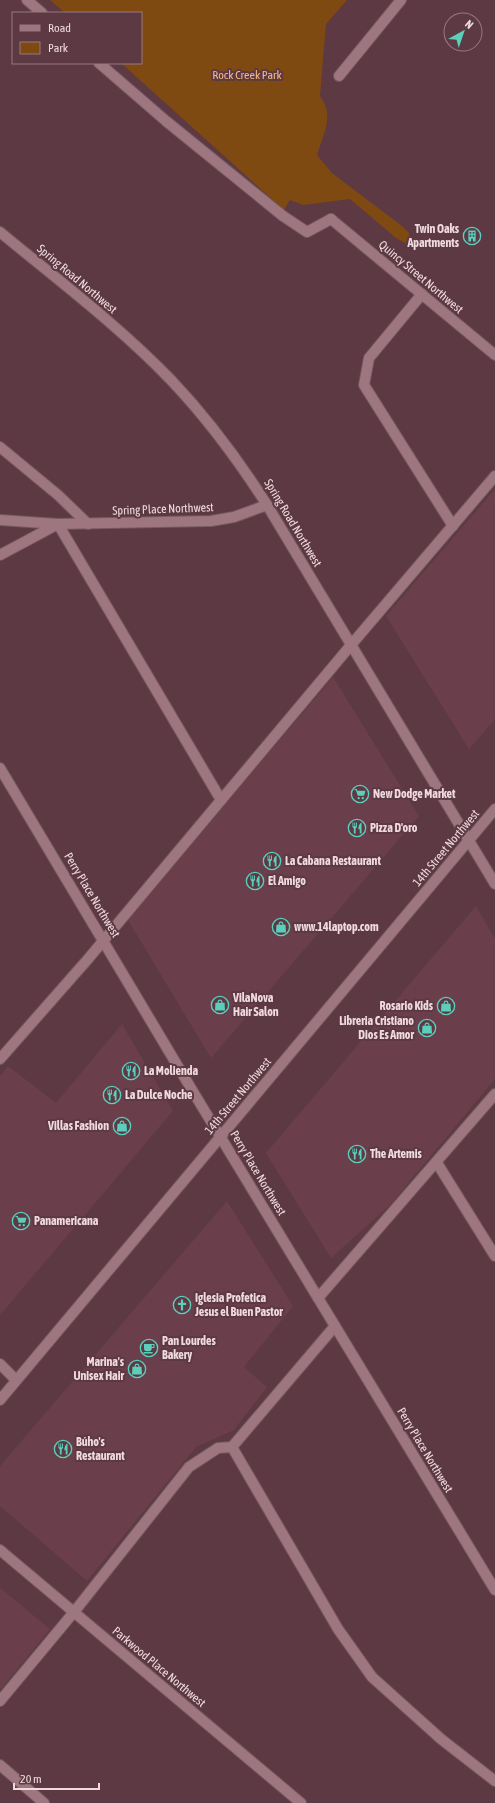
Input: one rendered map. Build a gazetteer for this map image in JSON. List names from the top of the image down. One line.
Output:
{"streets":{"street":["Quincy Street Northwest","Spring Road Northwest","Spring Place Northwest","14th Street Northwest","Perry Place Northwest","Parkwood Place Northwest"]},"crossings":[["Spring Road Northwest","Spring Place Northwest"],["Spring Road Northwest","14th Street Northwest"],["14th Street Northwest","Perry Place Northwest"]],"parks":["Rock Creek Park"],"places":{"building":["Twin Oaks Apartments"],"supermarket":["New Dodge Market","Panamericana"],"restaurant":["Pizza D'oro","La Cabana Restaurant","El Amigo","La Molienda","La Dulce Noche","The Artemis","Búho's Restaurant"],"shop":["www.14laptop.com","VilaNova Hair Salon","Rosario Kids","Libreria Cristiano Dios Es Amor","Villas Fashion","Marina's Unisex Hair"],"church":["Iglesia Profetica Jesus el Buen Pastor"],"cafe":["Pan Lourdes Bakery"]},"legend":["Road","Park"],"scale_bar":"20 m","north":"top right"}
